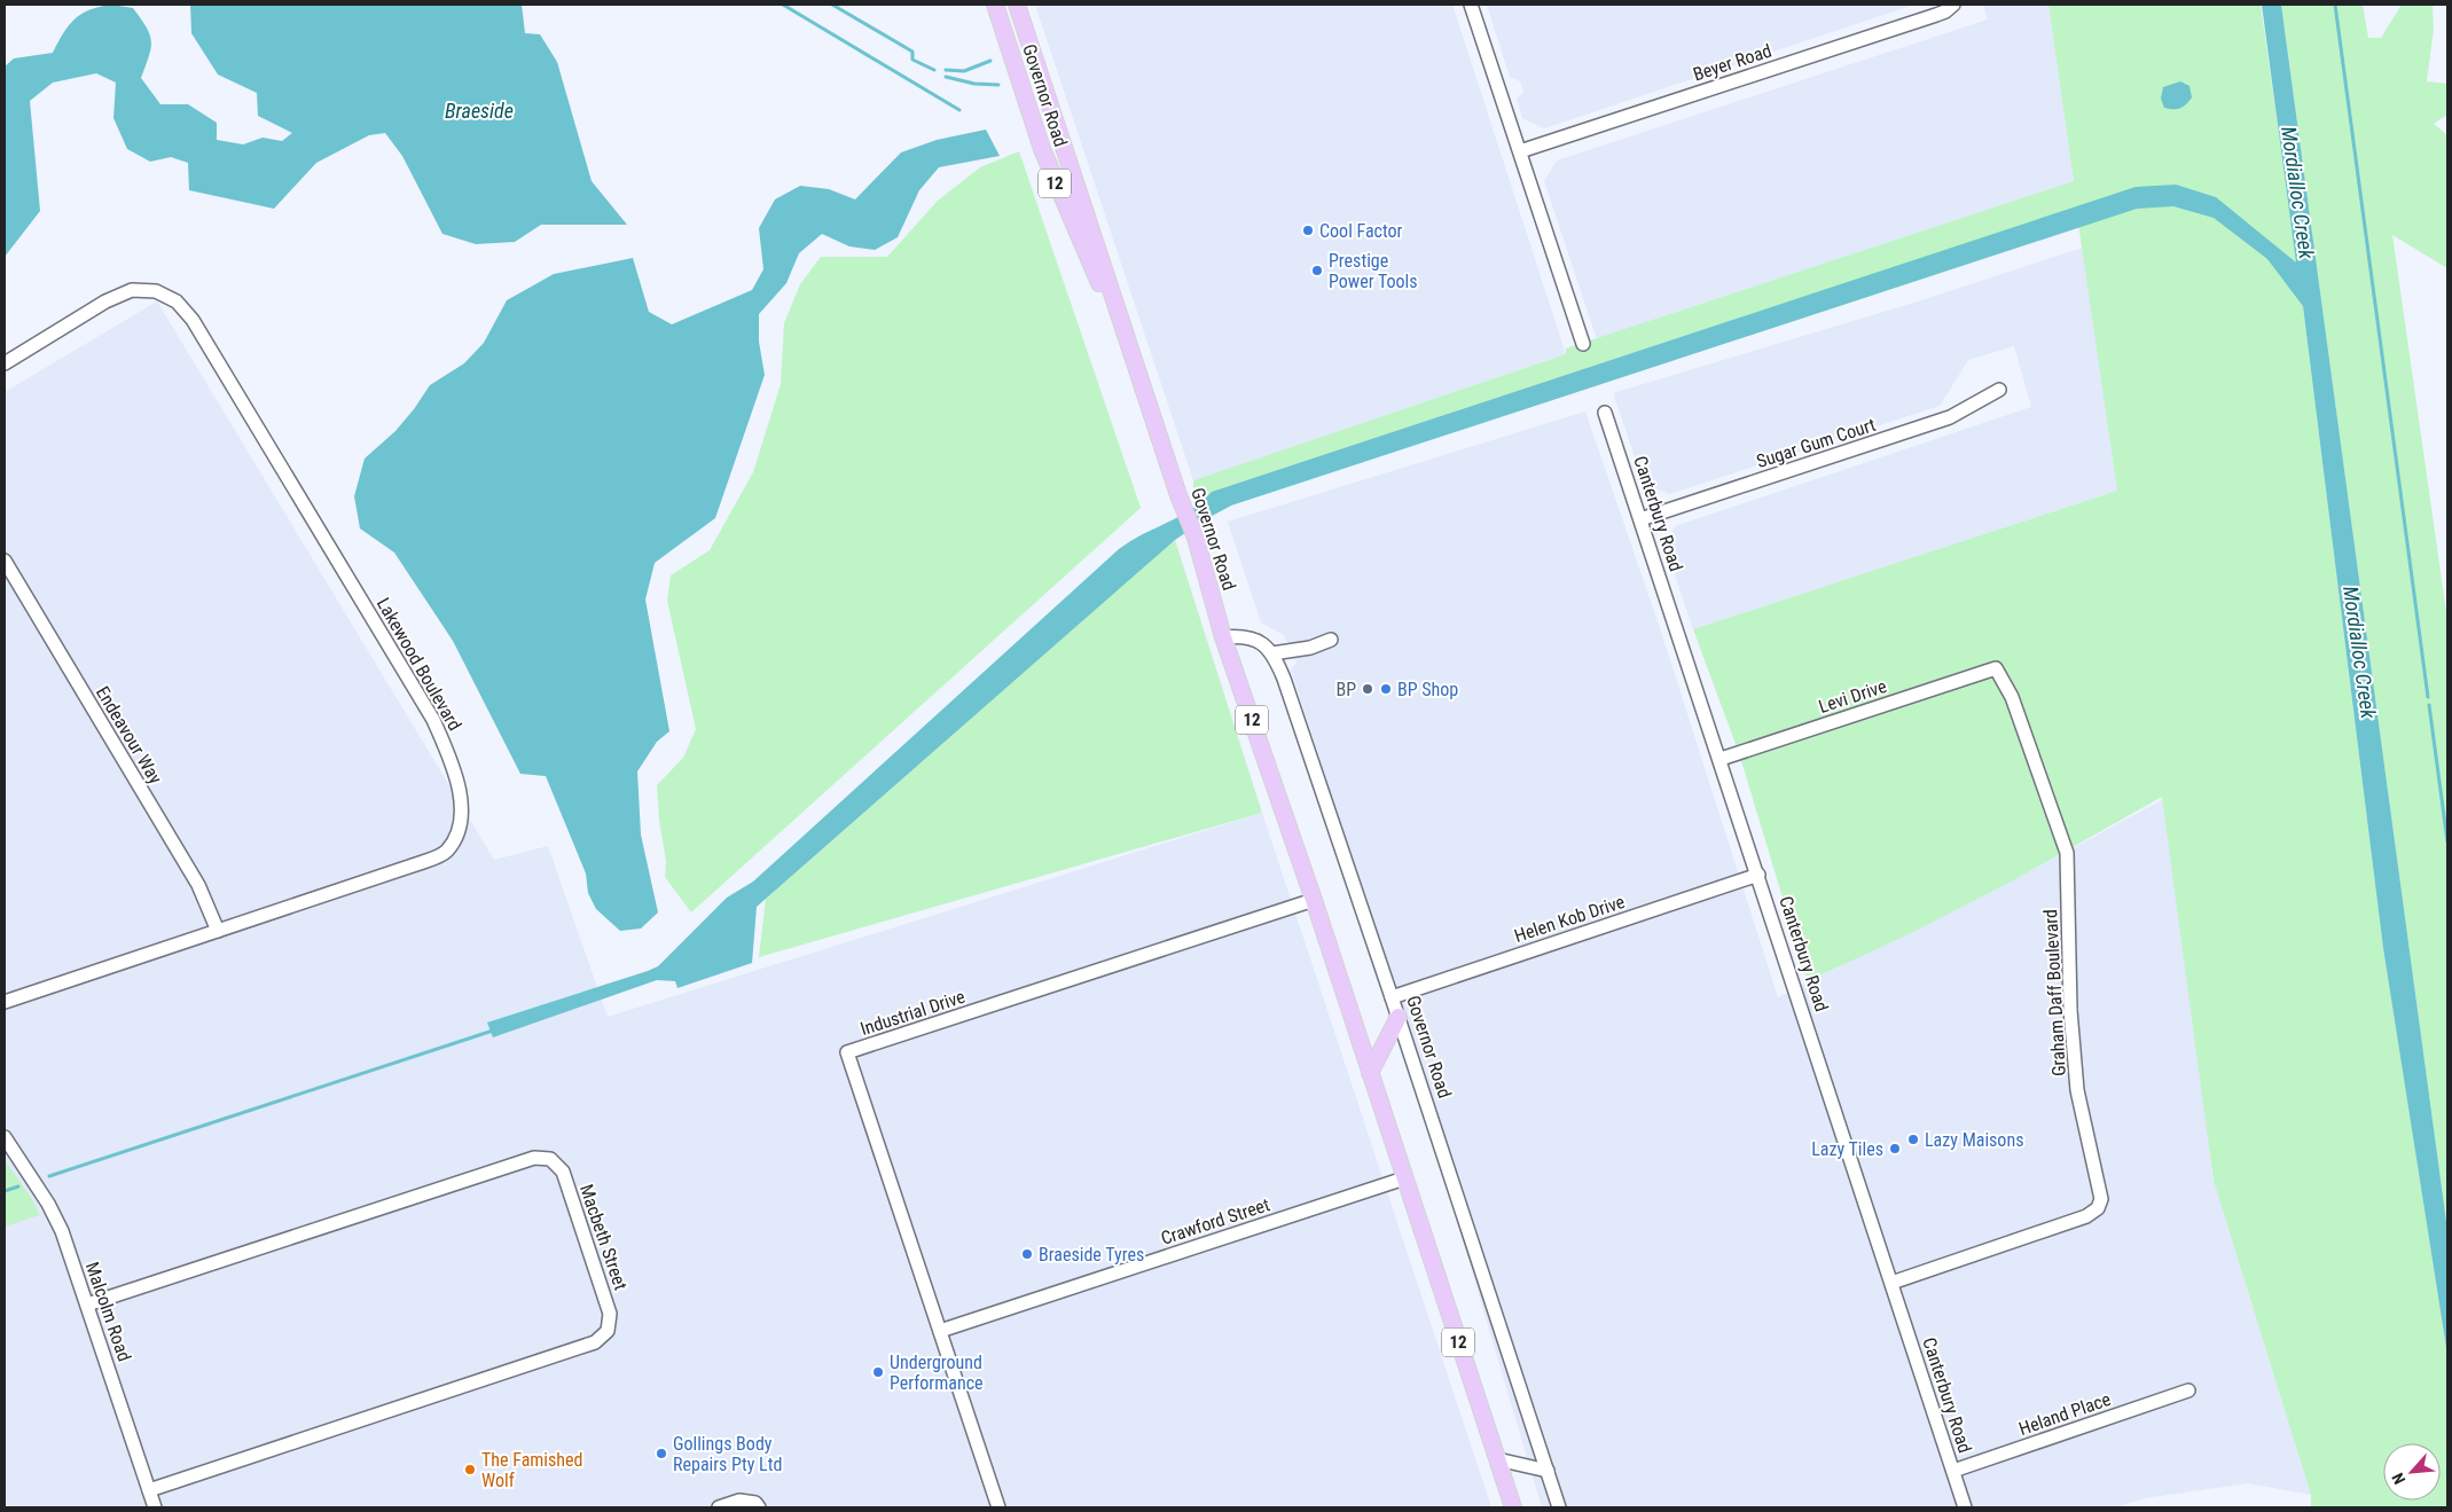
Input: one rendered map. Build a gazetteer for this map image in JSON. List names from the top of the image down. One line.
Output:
{"streets":{"main road":["Governor Road","12"],"street":["Beyer Road","Sugar Gum Court","Canterbury Road","Lakewood Boulevard","Levi Drive","Endeavour Way","Helen Kob Drive","Graham Daff Boulevard","Industrial Drive","Crawford Street","Macbeth Street","Malcolm Road","Heland Place"]},"crossings":[["Governor Road","Helen Kob Drive"],["Governor Road","Industrial Drive"],["Governor Road","Crawford Street"],["Sugar Gum Court","Canterbury Road"],["Canterbury Road","Levi Drive"],["Canterbury Road","Helen Kob Drive"],["Canterbury Road","Graham Daff Boulevard"],["Canterbury Road","Heland Place"],["Lakewood Boulevard","Endeavour Way"],["Levi Drive","Graham Daff Boulevard"],["Industrial Drive","Crawford Street"],["Macbeth Street","Malcolm Road"]],"water":["Braeside","Mordialloc Creek"],"places":["Cool Factor","Prestige Power Tools","BP","BP Shop","Lazy Maisons","Lazy Tiles","Braeside Tyres","Underground Performance","Gollings Body Repairs Pty Ltd","The Famished Wolf"],"north":"bottom left"}
